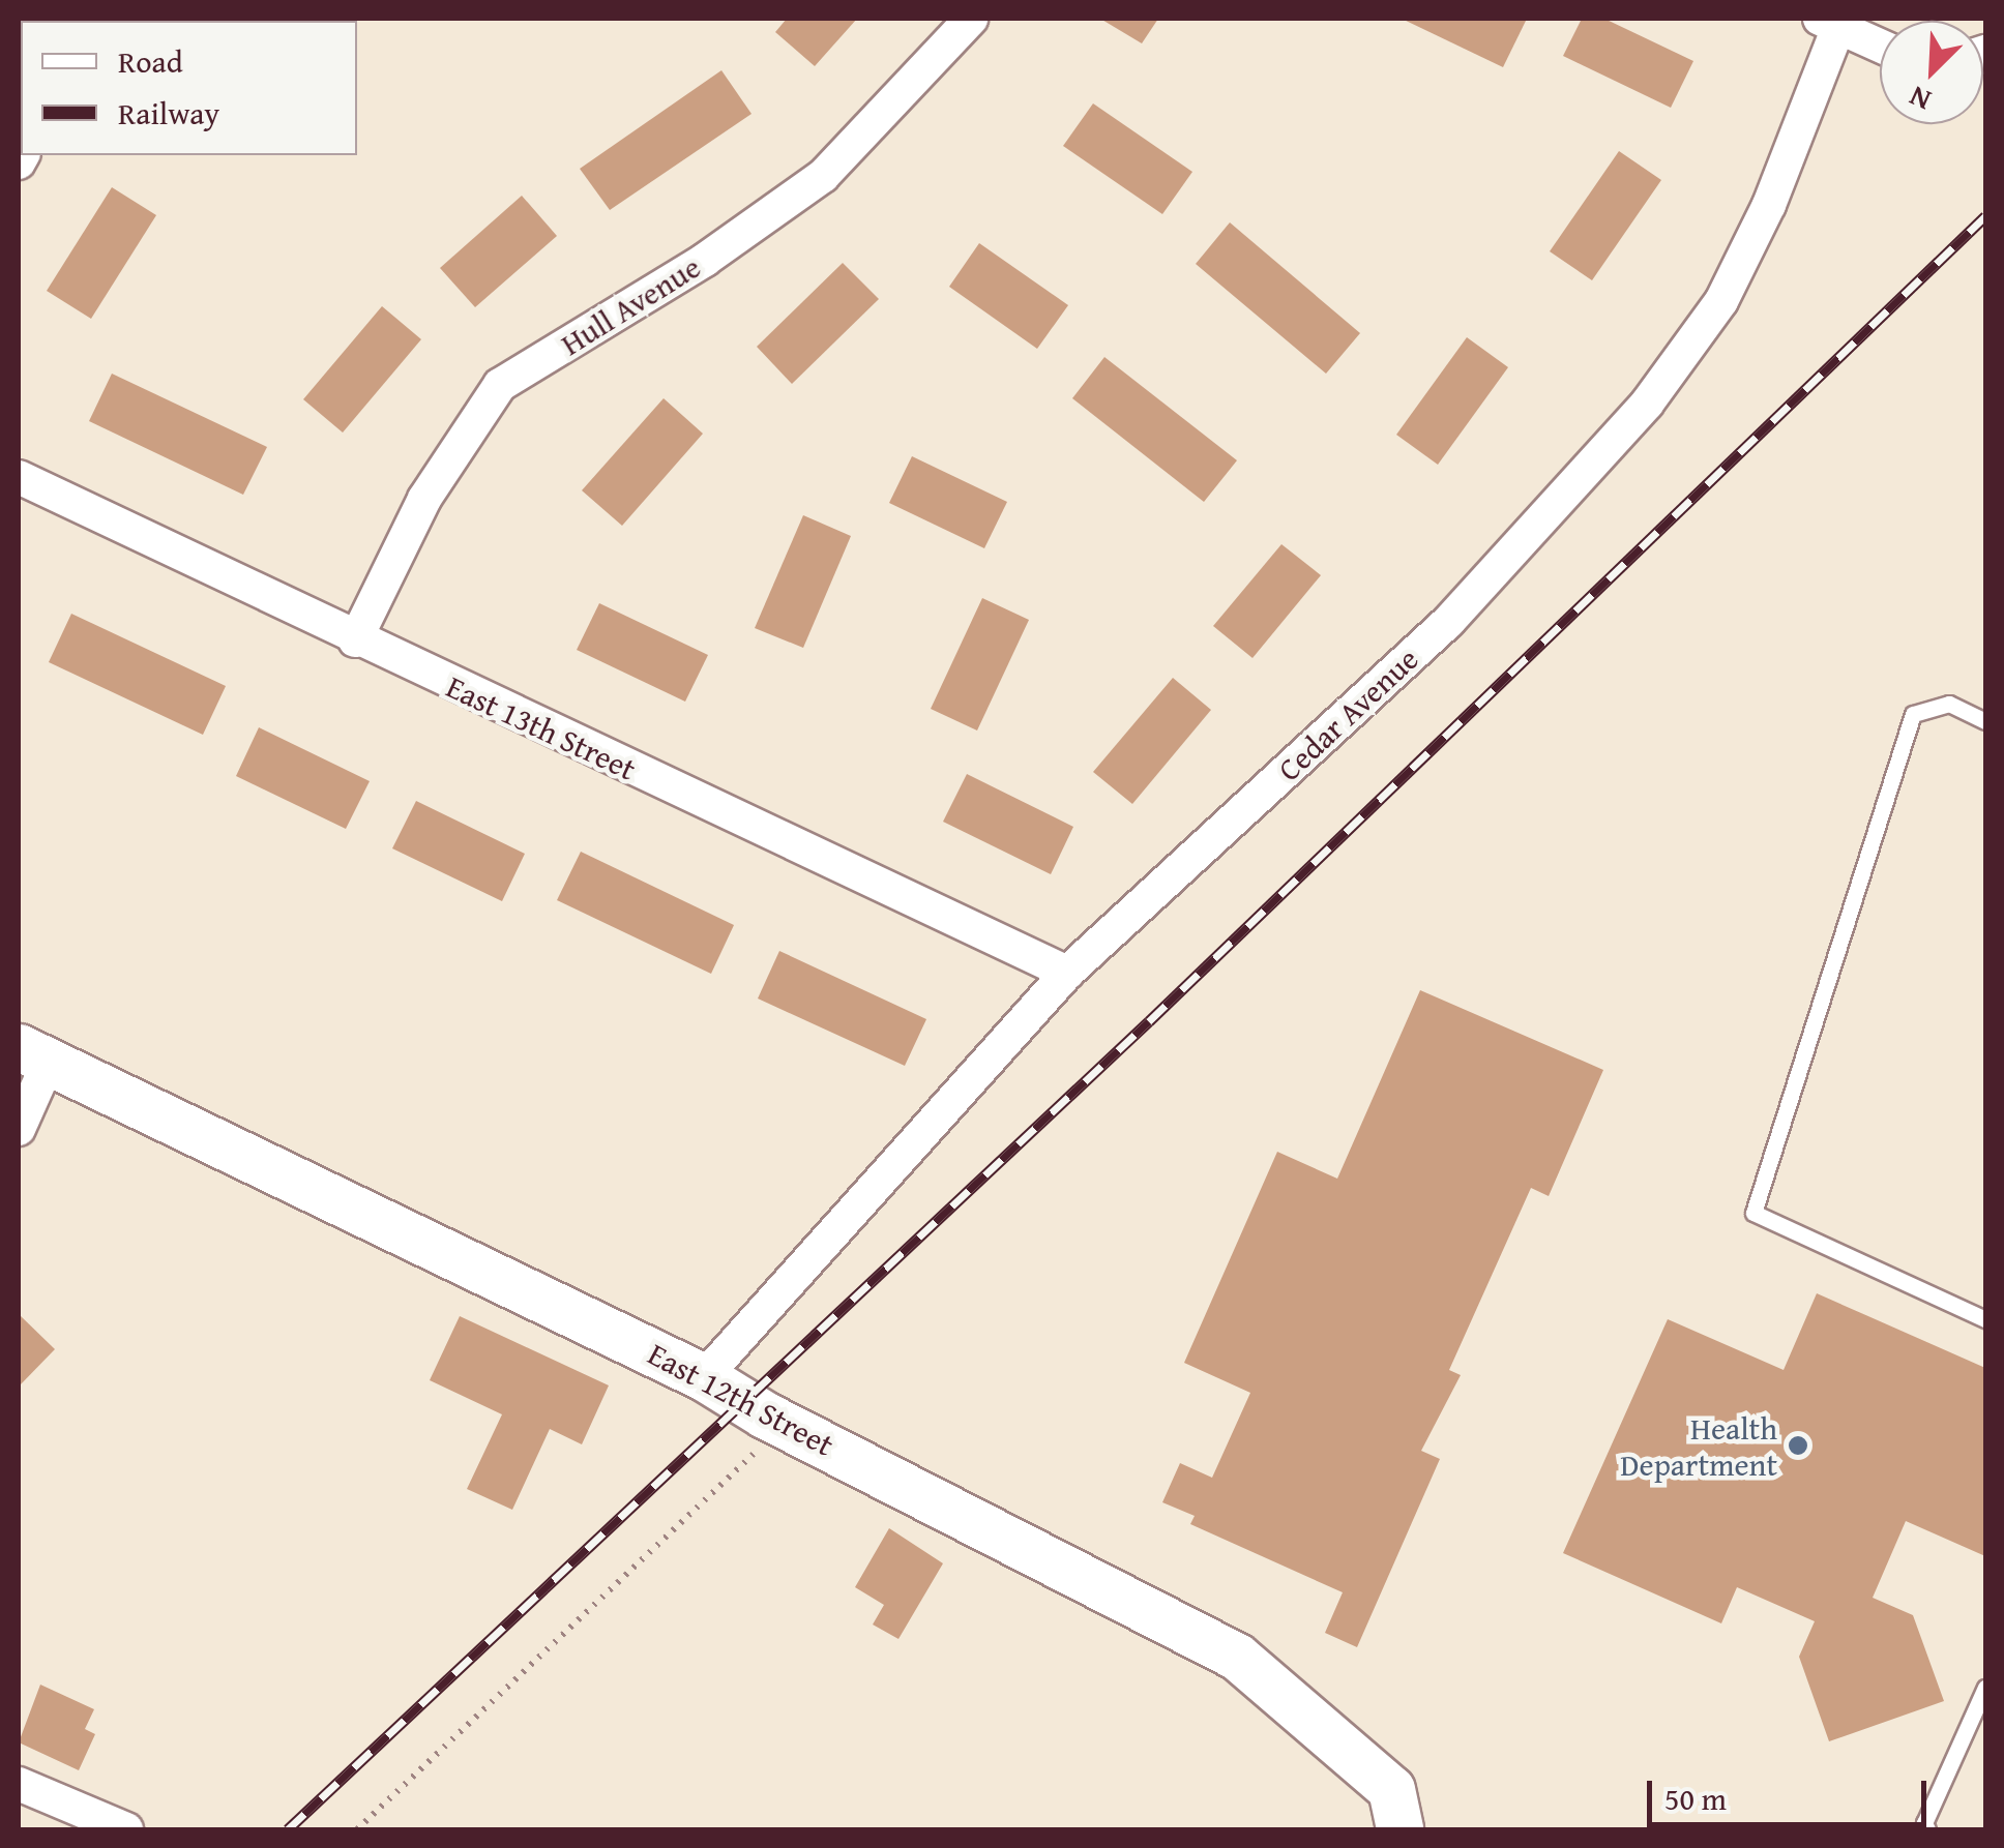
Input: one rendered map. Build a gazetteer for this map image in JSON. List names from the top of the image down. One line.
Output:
{"streets":{"main road":["East 12th Street"],"street":["Hull Avenue","Cedar Avenue","East 13th Street"]},"crossings":[["Hull Avenue","East 13th Street"],["Cedar Avenue","East 13th Street"],["Cedar Avenue","East 12th Street"]],"places":["Health Department"],"legend":["Road","Railway"],"scale_bar":"50 m","north":"bottom left"}
